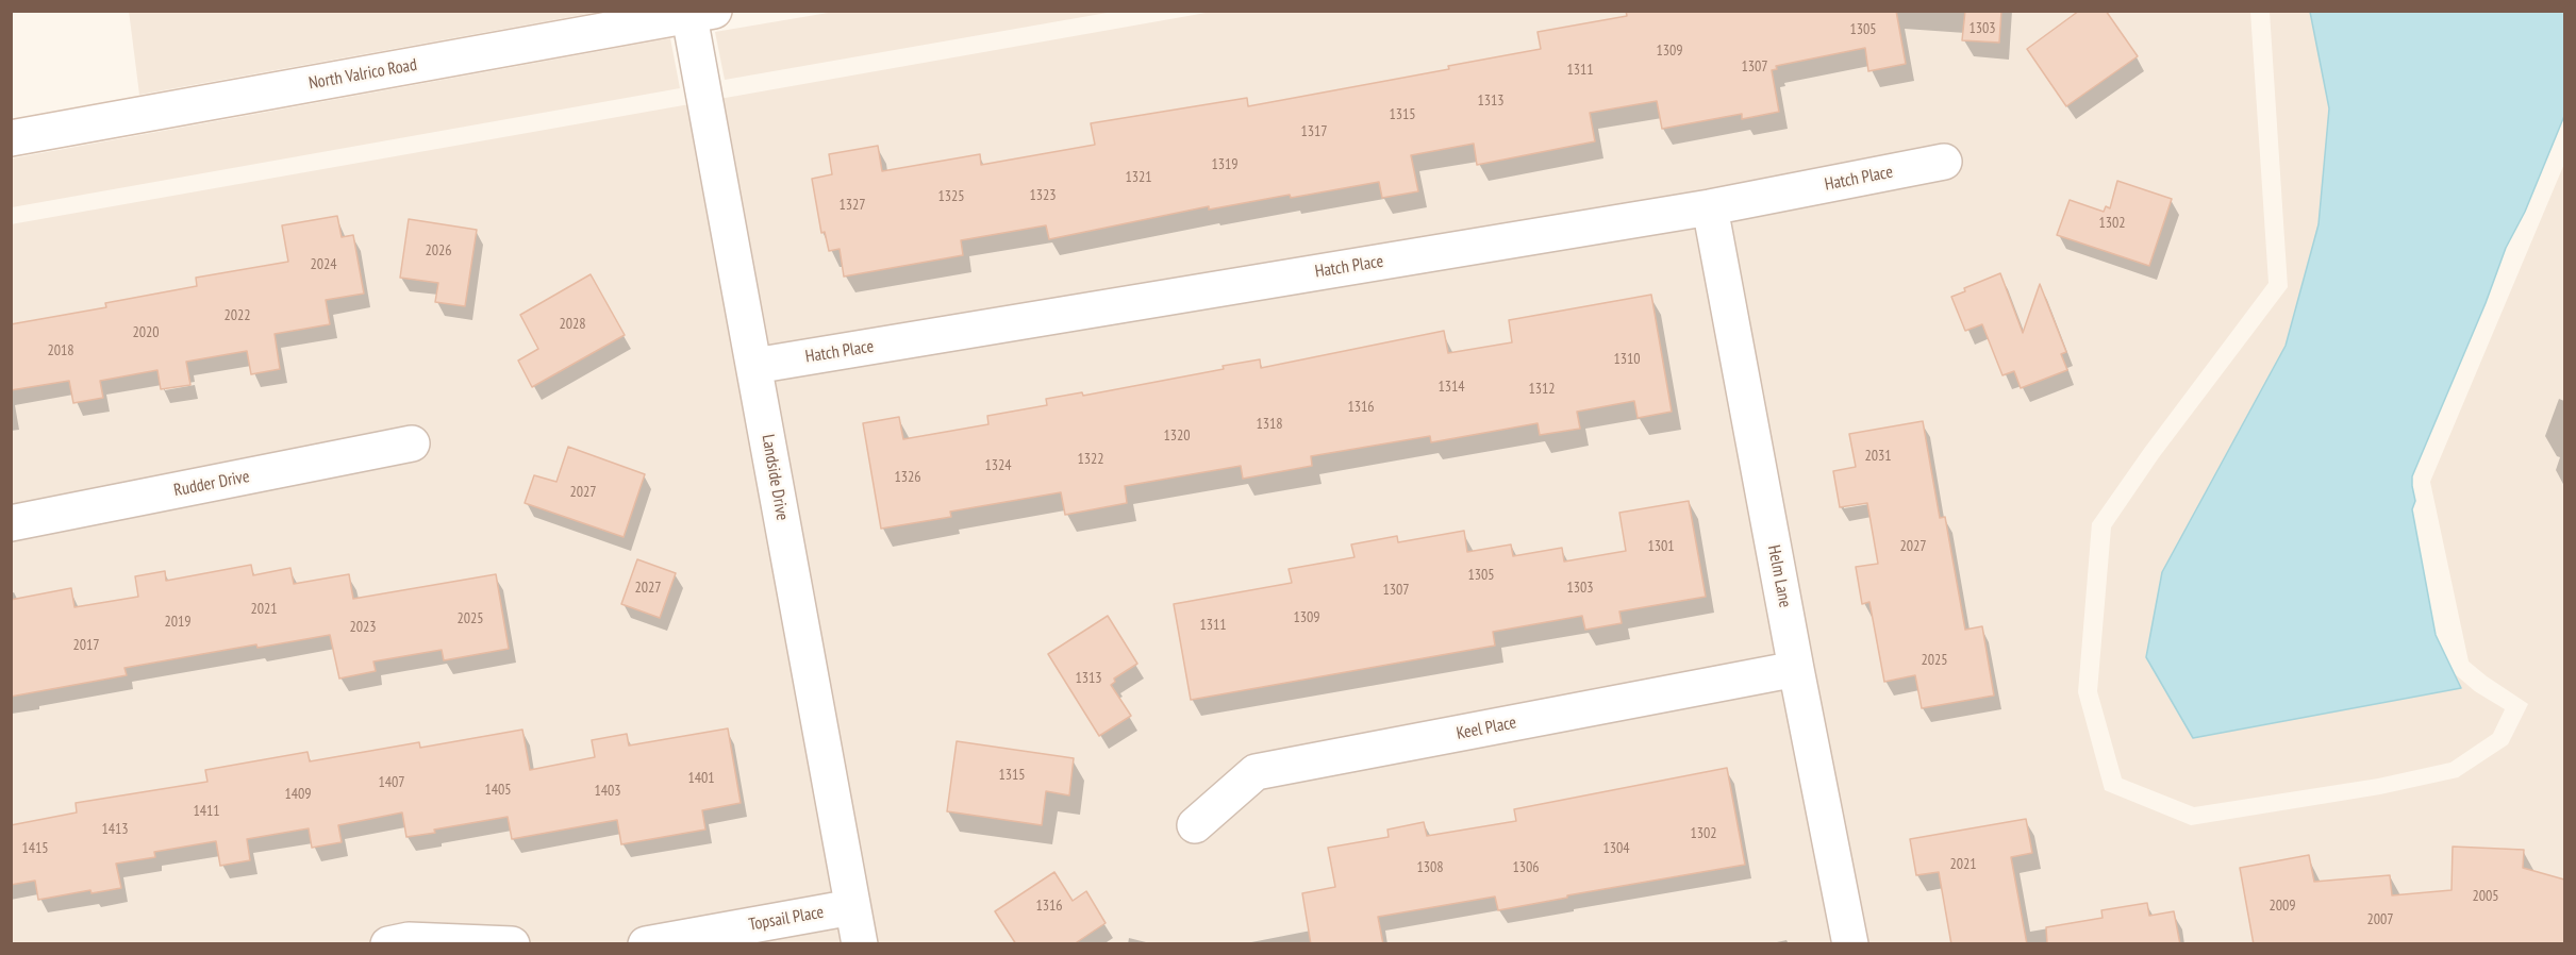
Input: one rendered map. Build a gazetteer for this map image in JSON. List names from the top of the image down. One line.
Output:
{"streets":{"street":["North Valrico Road","Hatch Place","Landside Drive","Rudder Drive","Helm Lane","Keel Place","Topsail Place"]},"crossings":[["North Valrico Road","Landside Drive"],["Hatch Place","Landside Drive"],["Hatch Place","Helm Lane"],["Landside Drive","Topsail Place"],["Helm Lane","Keel Place"]],"house_numbers":["1303","1305","1309","1307","1311","1313","1315","1317","1319","1321","1323","1325","1327","1302","2026","2024","2022","2028","2020","2018","1310","1314","1312","1316","1318","1320","2031","1322","1324","1326","2027","1301","2027","1305","2027","1303","1307","2021","1309","2025","2019","1311","2023","2017","2025","1313","1315","1401","1407","1405","1403","1409","1411","1413","1302","1415","1304","2021","1308","1306","2005","1316","2009","2007"]}
